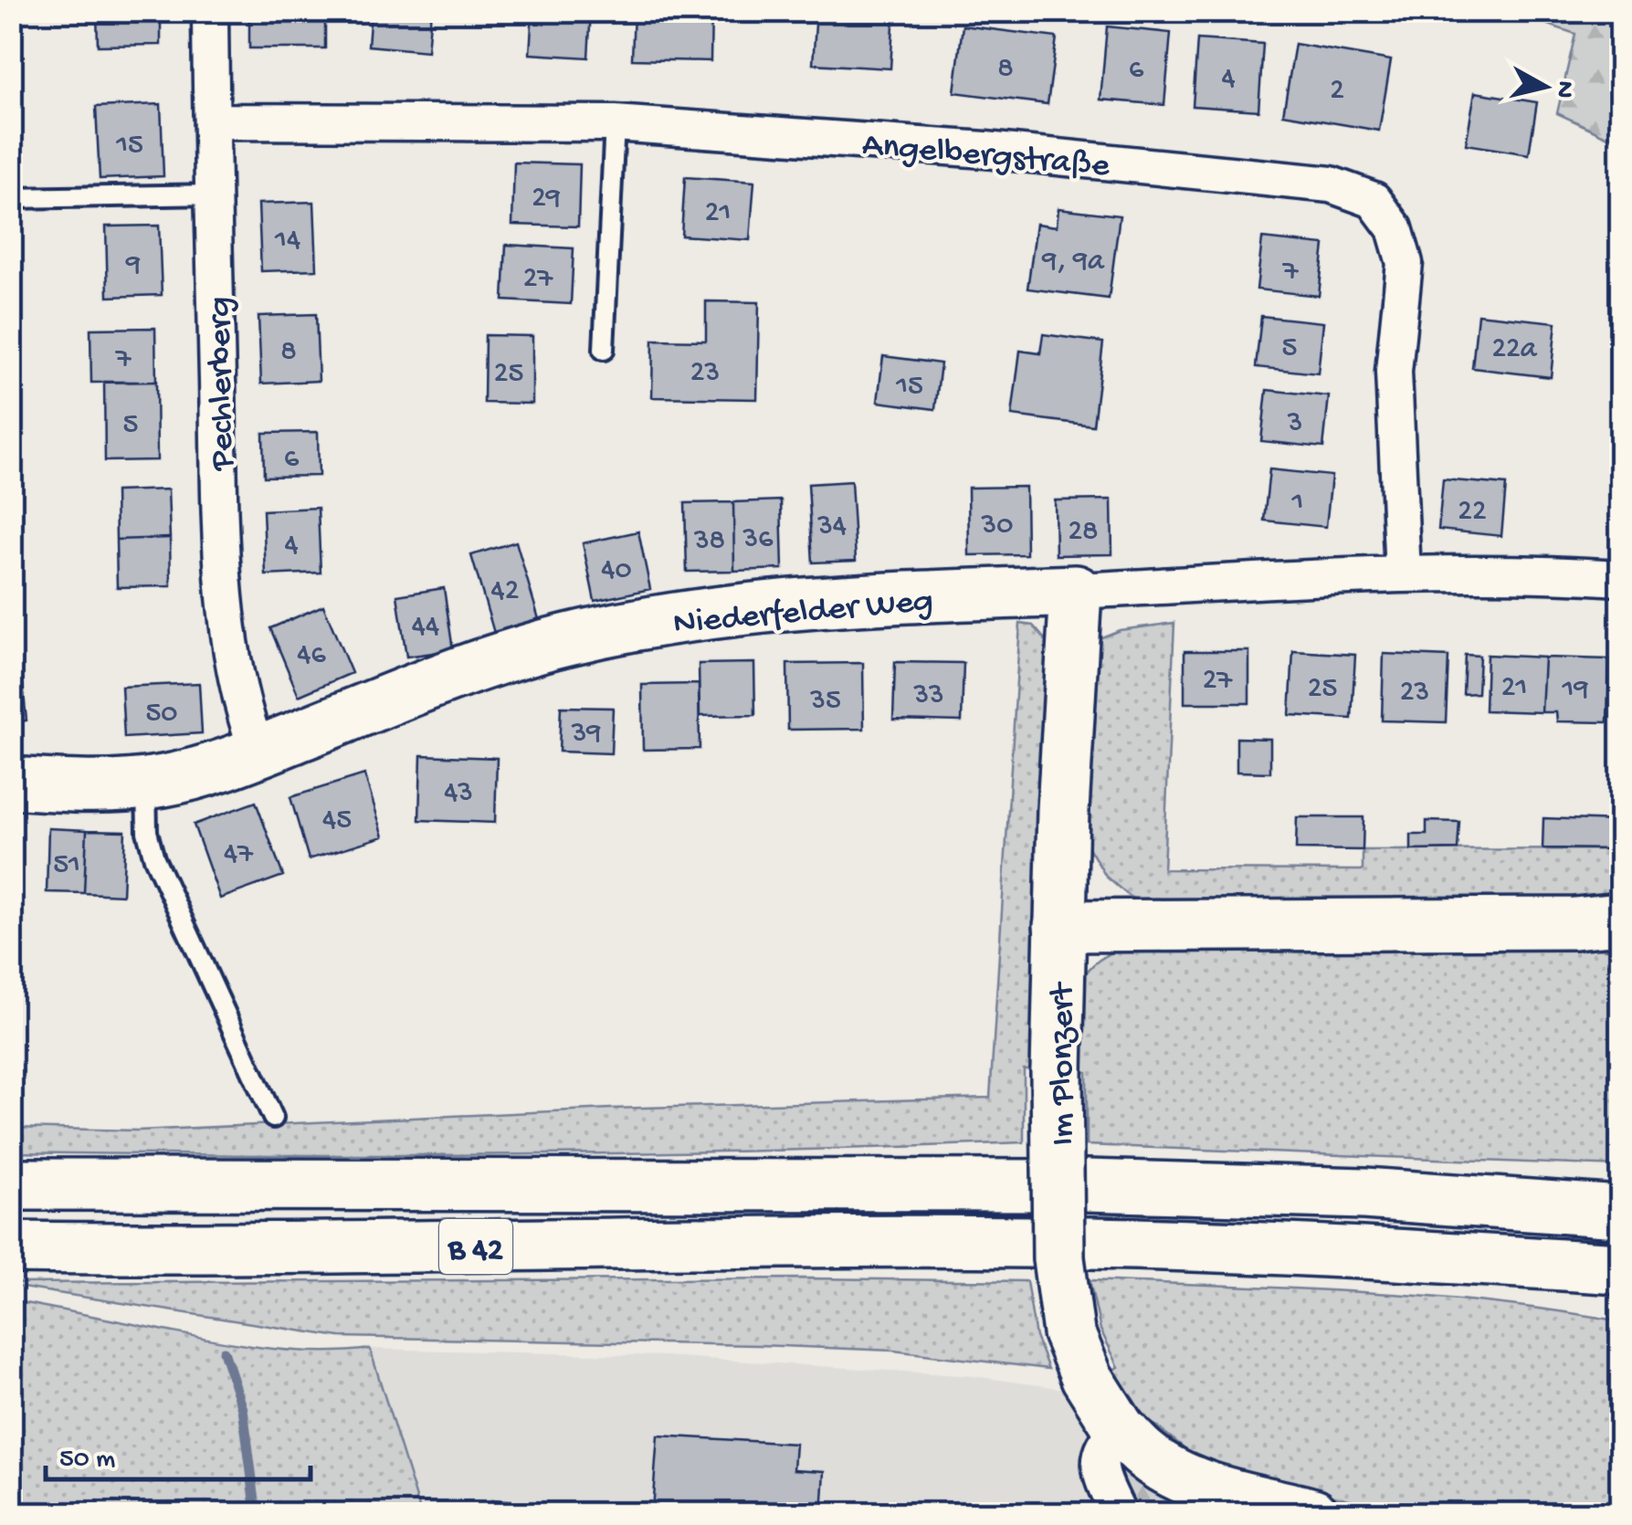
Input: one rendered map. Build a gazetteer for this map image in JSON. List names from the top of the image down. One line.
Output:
{"streets":{"main road":["Niederfelder Weg","Im Plonzert","B 42"],"street":["Angelbergstraße","Pechlerberg"]},"crossings":[["Angelbergstraße","Pechlerberg"],["Angelbergstraße","Niederfelder Weg"],["Pechlerberg","Niederfelder Weg"],["Niederfelder Weg","Im Plonzert"]],"house_numbers":["8","6","4","2","15","29","21","14","9, 9a","9","7","27","5","22a","8","7","23","25","15","3","5","6","1","22","30","34","28","36","38","4","40","42","44","46","27","21","25","19","23","33","35","50","39","43","45","47","51"],"scale_bar":"50 m","north":"right"}
